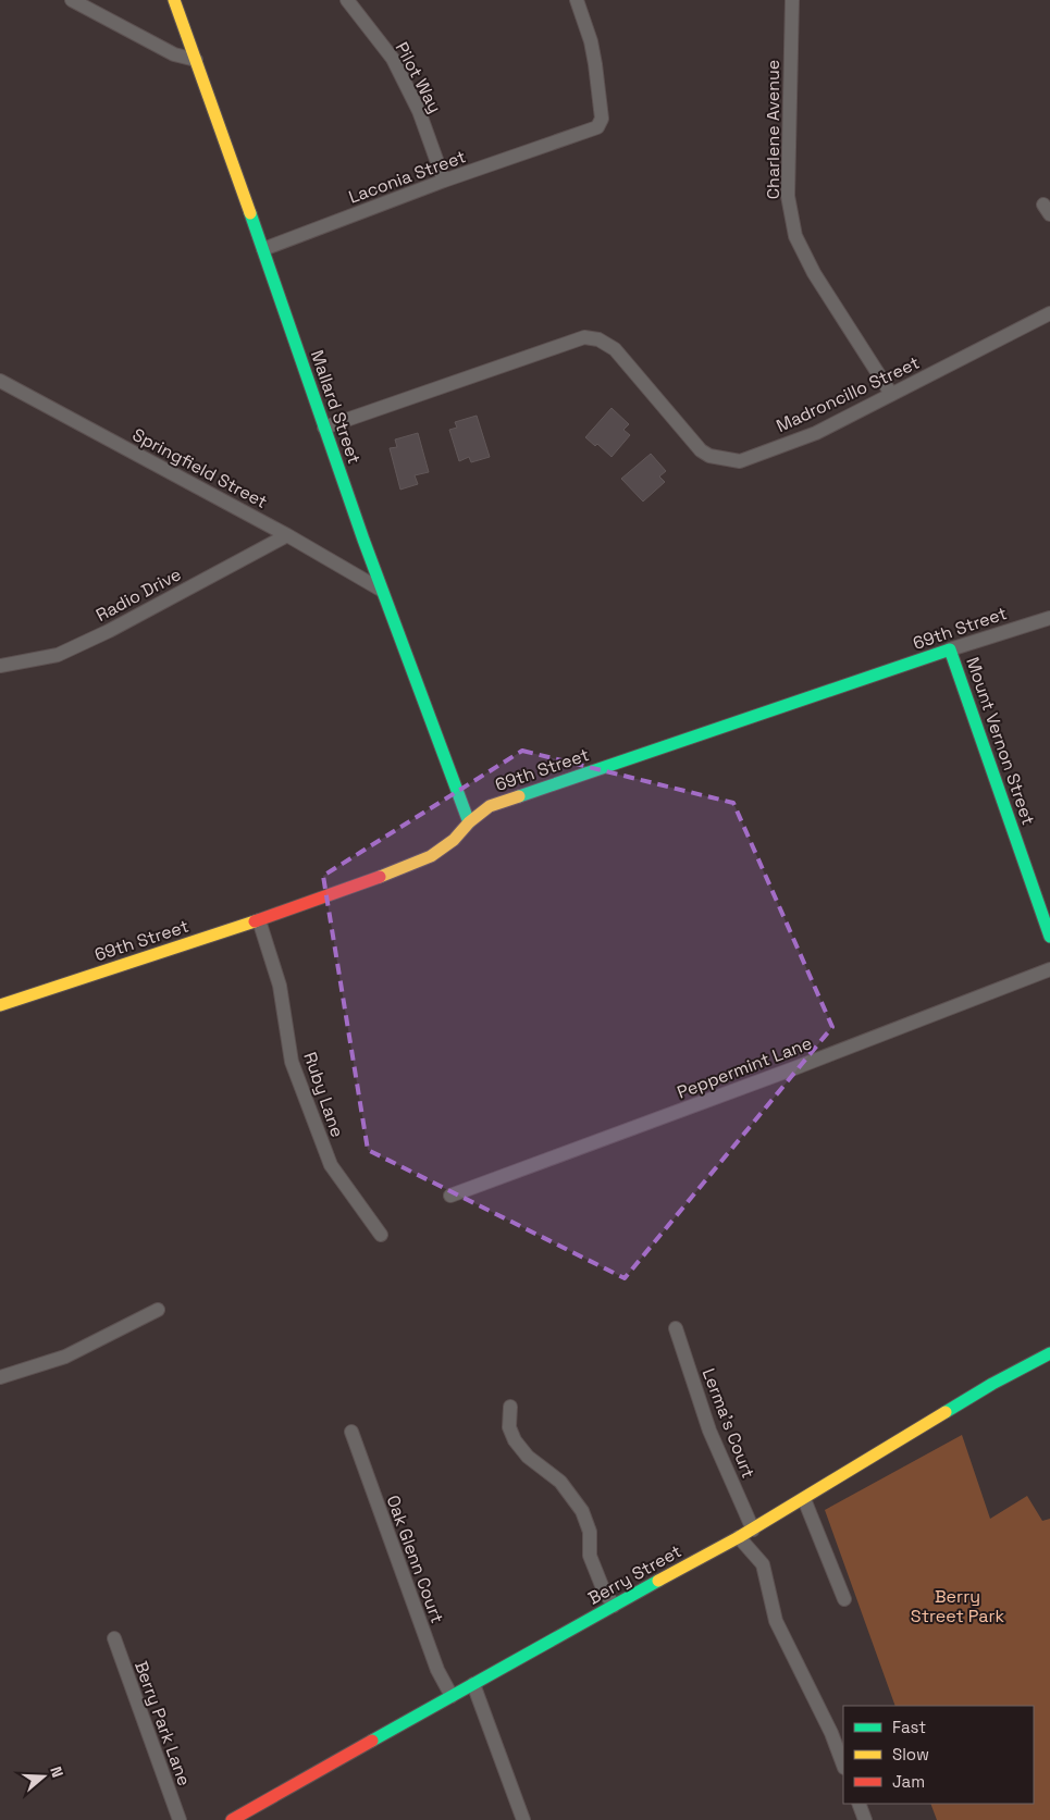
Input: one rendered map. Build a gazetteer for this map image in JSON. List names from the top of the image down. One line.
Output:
{"streets":{"street":["Pilot Way","Charlene Avenue","Laconia Street","Madroncillo Street","Mallard Street","Springfield Street","Radio Drive","69th Street","Mount Vernon Street","Peppermint Lane","Ruby Lane","Lerma's Court","Oak Glenn Court","Berry Street","Berry Park Lane"]},"crossings":[["Pilot Way","Laconia Street"],["Charlene Avenue","Madroncillo Street"],["Laconia Street","Mallard Street"],["Madroncillo Street","Mallard Street"],["Mallard Street","Springfield Street"],["Mallard Street","69th Street"],["Springfield Street","Radio Drive"],["69th Street","Mount Vernon Street"],["69th Street","Ruby Lane"],["Lerma's Court","Berry Street"],["Oak Glenn Court","Berry Street"]],"parks":["Berry Street Park"],"legend":["Fast","Slow","Jam"],"north":"right"}
